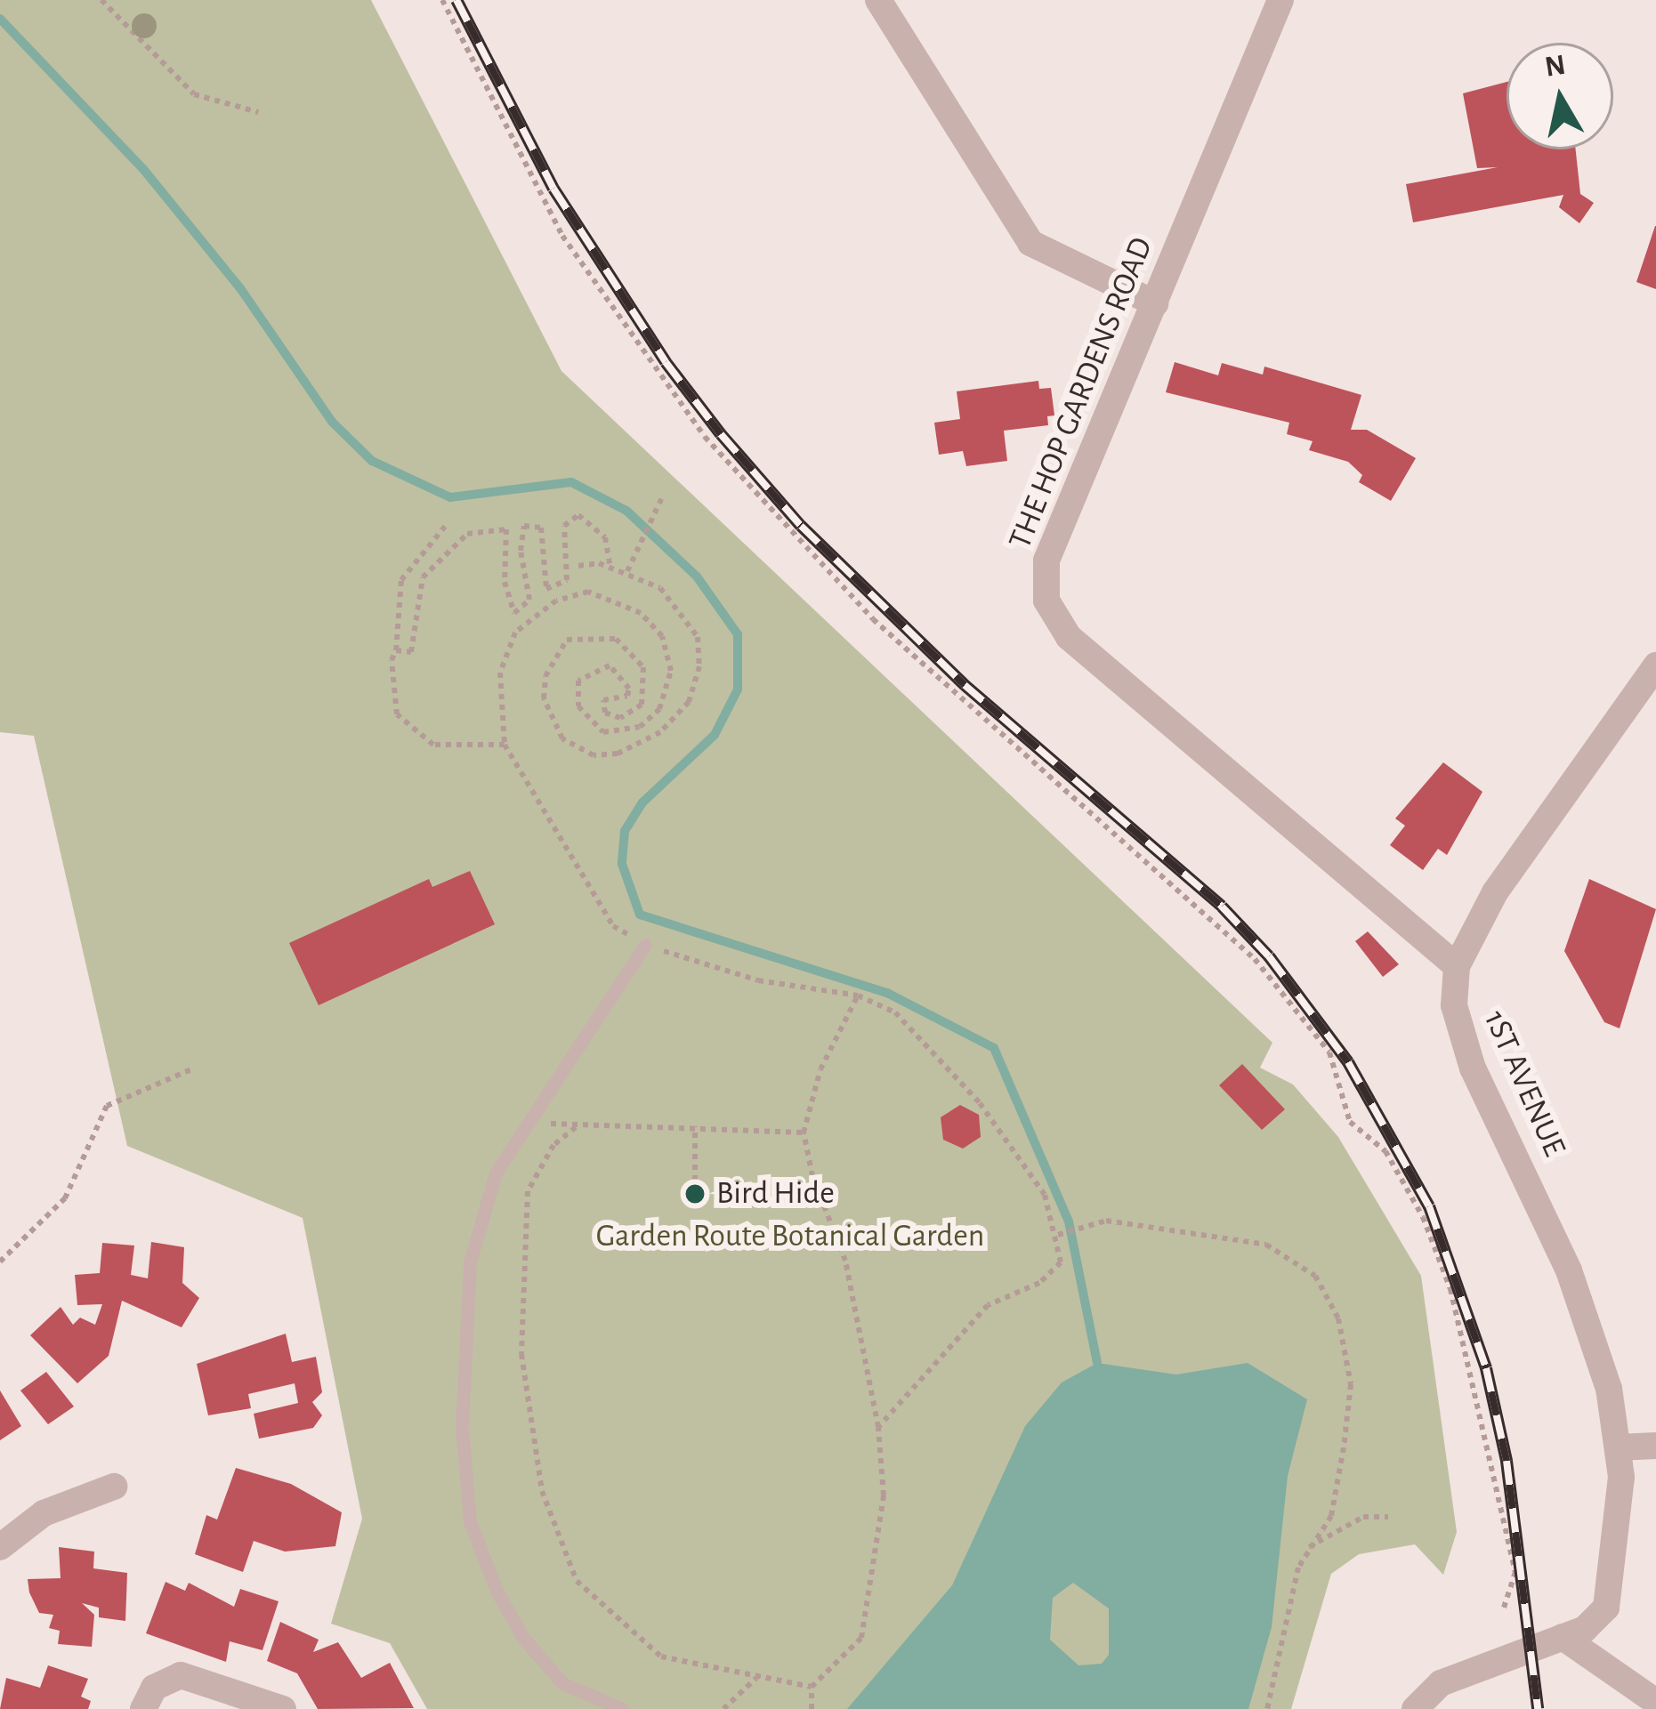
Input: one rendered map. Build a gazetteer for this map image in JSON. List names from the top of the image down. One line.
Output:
{"streets":{"street":["THE HOP GARDENS ROAD","1ST AVENUE"]},"crossings":[["THE HOP GARDENS ROAD","1ST AVENUE"]],"parks":["Garden Route Botanical Garden"],"places":["Bird Hide"],"north":"top"}
